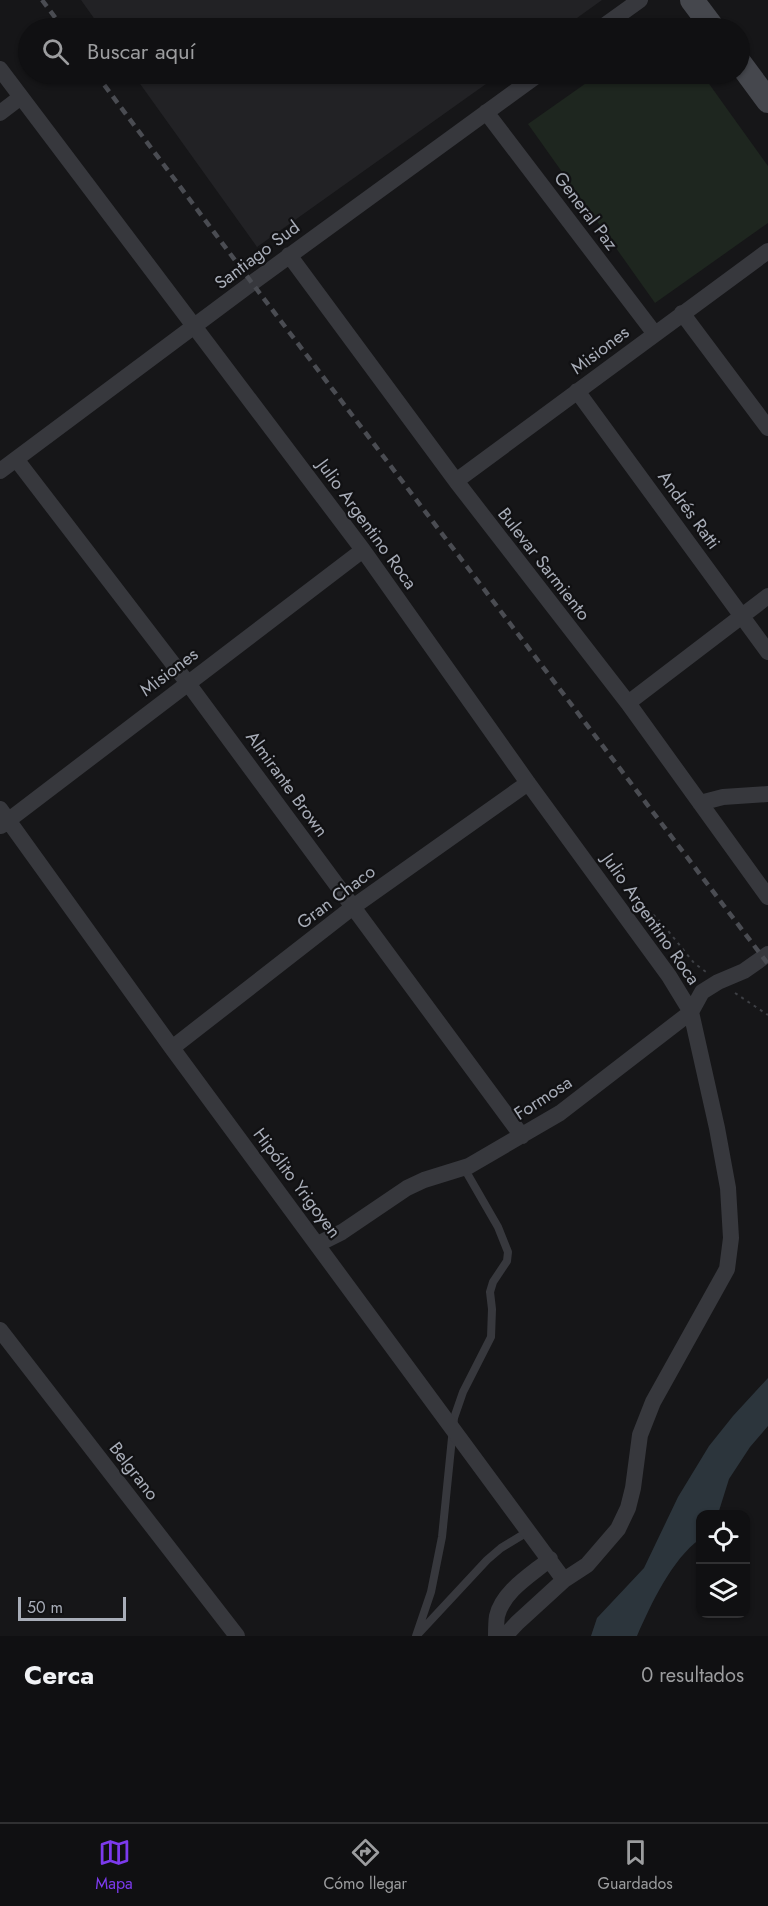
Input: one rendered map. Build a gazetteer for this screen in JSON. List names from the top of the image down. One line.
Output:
{"streets":{"street":["General Paz","Santiago Sud","Misiones","Andrés Ratti","Julio Argentino Roca","Bulevar Sarmiento","Almirante Brown","Gran Chaco","Formosa","Hipólito Yrigoyen","Belgrano"]},"crossings":[["General Paz","Santiago Sud"],["General Paz","Misiones"],["Santiago Sud","Julio Argentino Roca"],["Santiago Sud","Bulevar Sarmiento"],["Santiago Sud","Almirante Brown"],["Misiones","Andrés Ratti"],["Misiones","Julio Argentino Roca"],["Misiones","Bulevar Sarmiento"],["Misiones","Almirante Brown"],["Misiones","Hipólito Yrigoyen"],["Julio Argentino Roca","Gran Chaco"],["Julio Argentino Roca","Formosa"],["Julio Argentino Roca","Hipólito Yrigoyen"],["Almirante Brown","Gran Chaco"],["Almirante Brown","Formosa"],["Gran Chaco","Hipólito Yrigoyen"],["Formosa","Hipólito Yrigoyen"]],"scale_bar":"50 m","page":{"search":"Buscar aquí","scale":"50 m","heading":["Cerca","0 resultados"],"nav":["Mapa","Cómo llegar","Guardados"]}}
